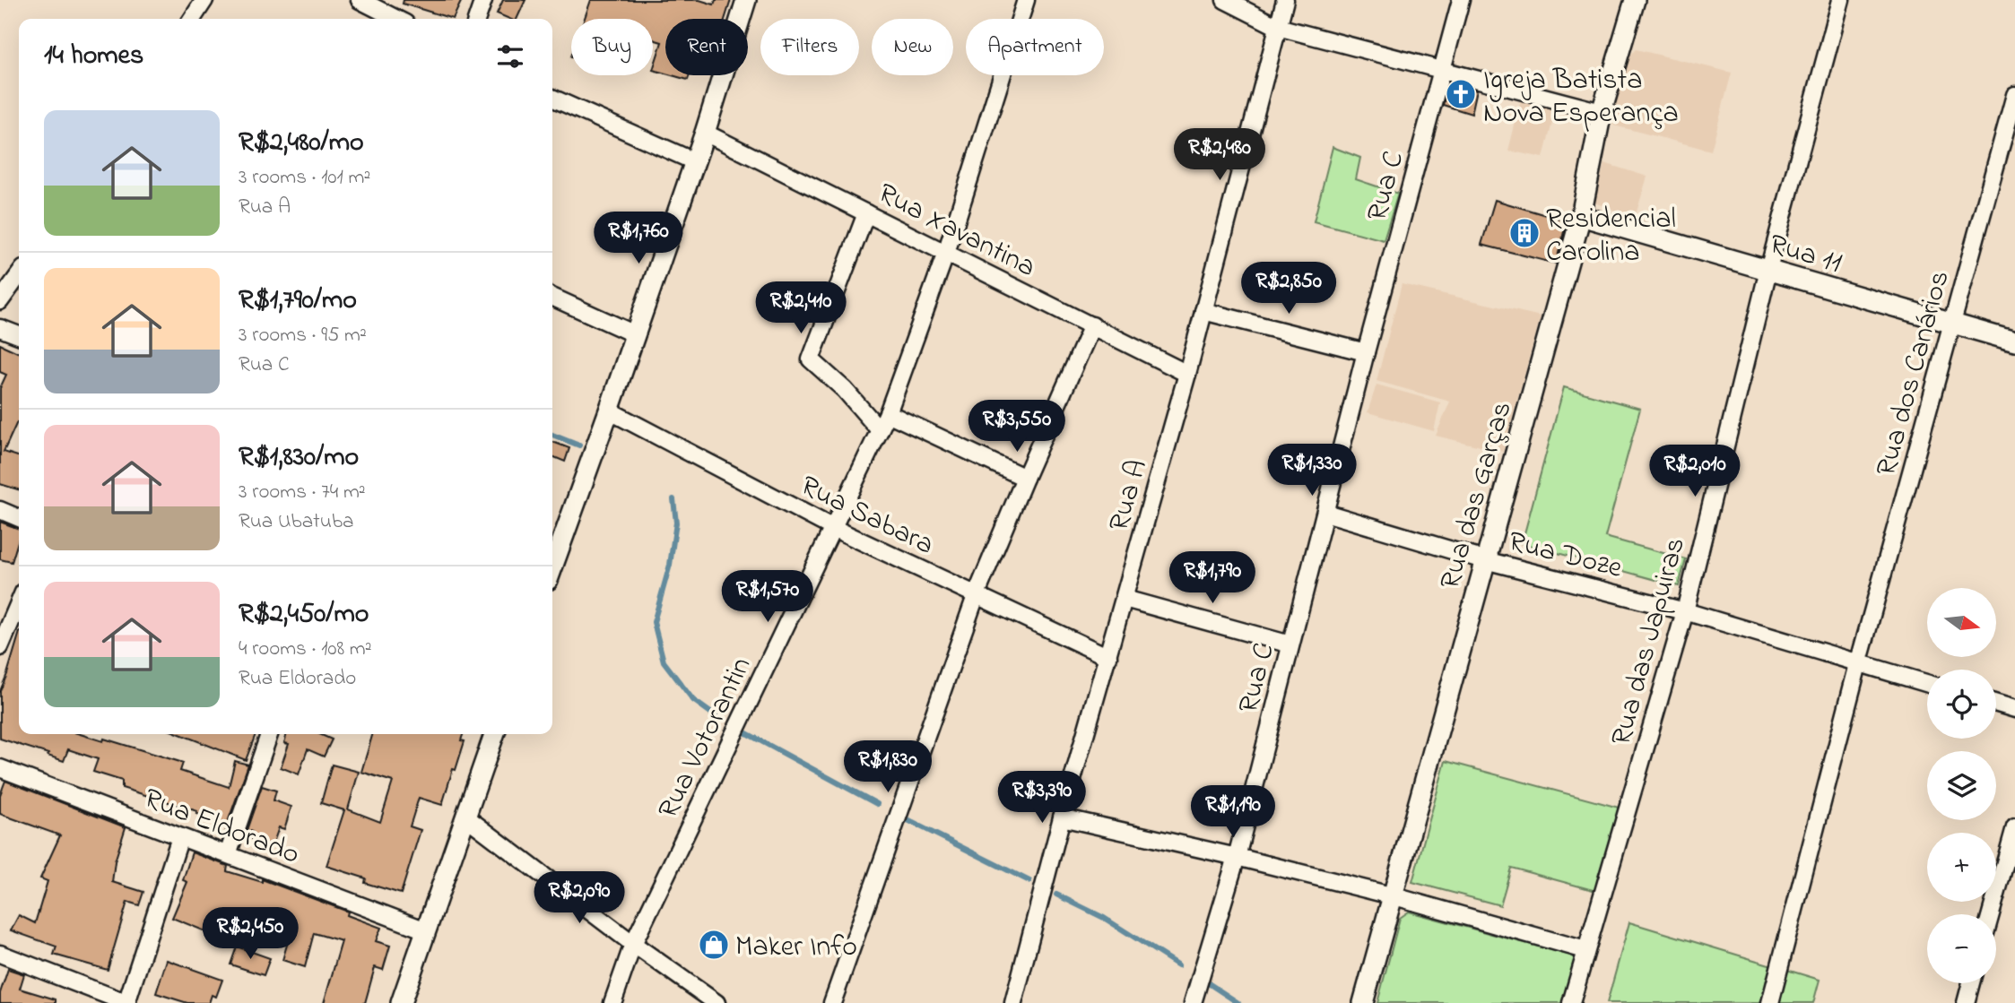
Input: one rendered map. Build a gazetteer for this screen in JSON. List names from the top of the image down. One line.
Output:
{"streets":{"street":["Rua C","Rua Xavantina","Rua 11","Rua dos Canários","Rua A","Rua das Garças","Rua Sabara","Rua Doze","Rua das Japuiras","Rua Votorantin","Rua Eldorado"]},"crossings":[["Rua C","Rua Doze"],["Rua Xavantina","Rua A"],["Rua Xavantina","Rua Votorantin"],["Rua 11","Rua dos Canários"],["Rua 11","Rua das Garças"],["Rua 11","Rua das Japuiras"],["Rua dos Canários","Rua Doze"],["Rua A","Rua Sabara"],["Rua das Garças","Rua Doze"],["Rua Sabara","Rua Votorantin"],["Rua Doze","Rua das Japuiras"]],"places":{"church":["Igreja Batista Nova Esperança"],"building":["Residencial Carolina"],"shop":["Maker Info"]},"north":"right","page":{"chip":["Buy","Rent","Filters","New","Apartment"],"heading":"14 homes","list":[{"name":"R$2,480/mo","note":"3 rooms · 101 m² · Rua A"},{"name":"R$1,790/mo","note":"3 rooms · 95 m² · Rua C"},{"name":"R$1,830/mo","note":"3 rooms · 74 m² · Rua Ubatuba"},{"name":"R$2,450/mo","note":"4 rooms · 108 m² · Rua Eldorado"}],"price":["R$2,480","R$1,760","R$2,850","R$2,410","R$3,550","R$1,330","R$2,010","R$1,790","R$1,570","R$1,830","R$3,390","R$1,190","R$2,090","R$2,450"],"map_buttons":["+","−"]}}
